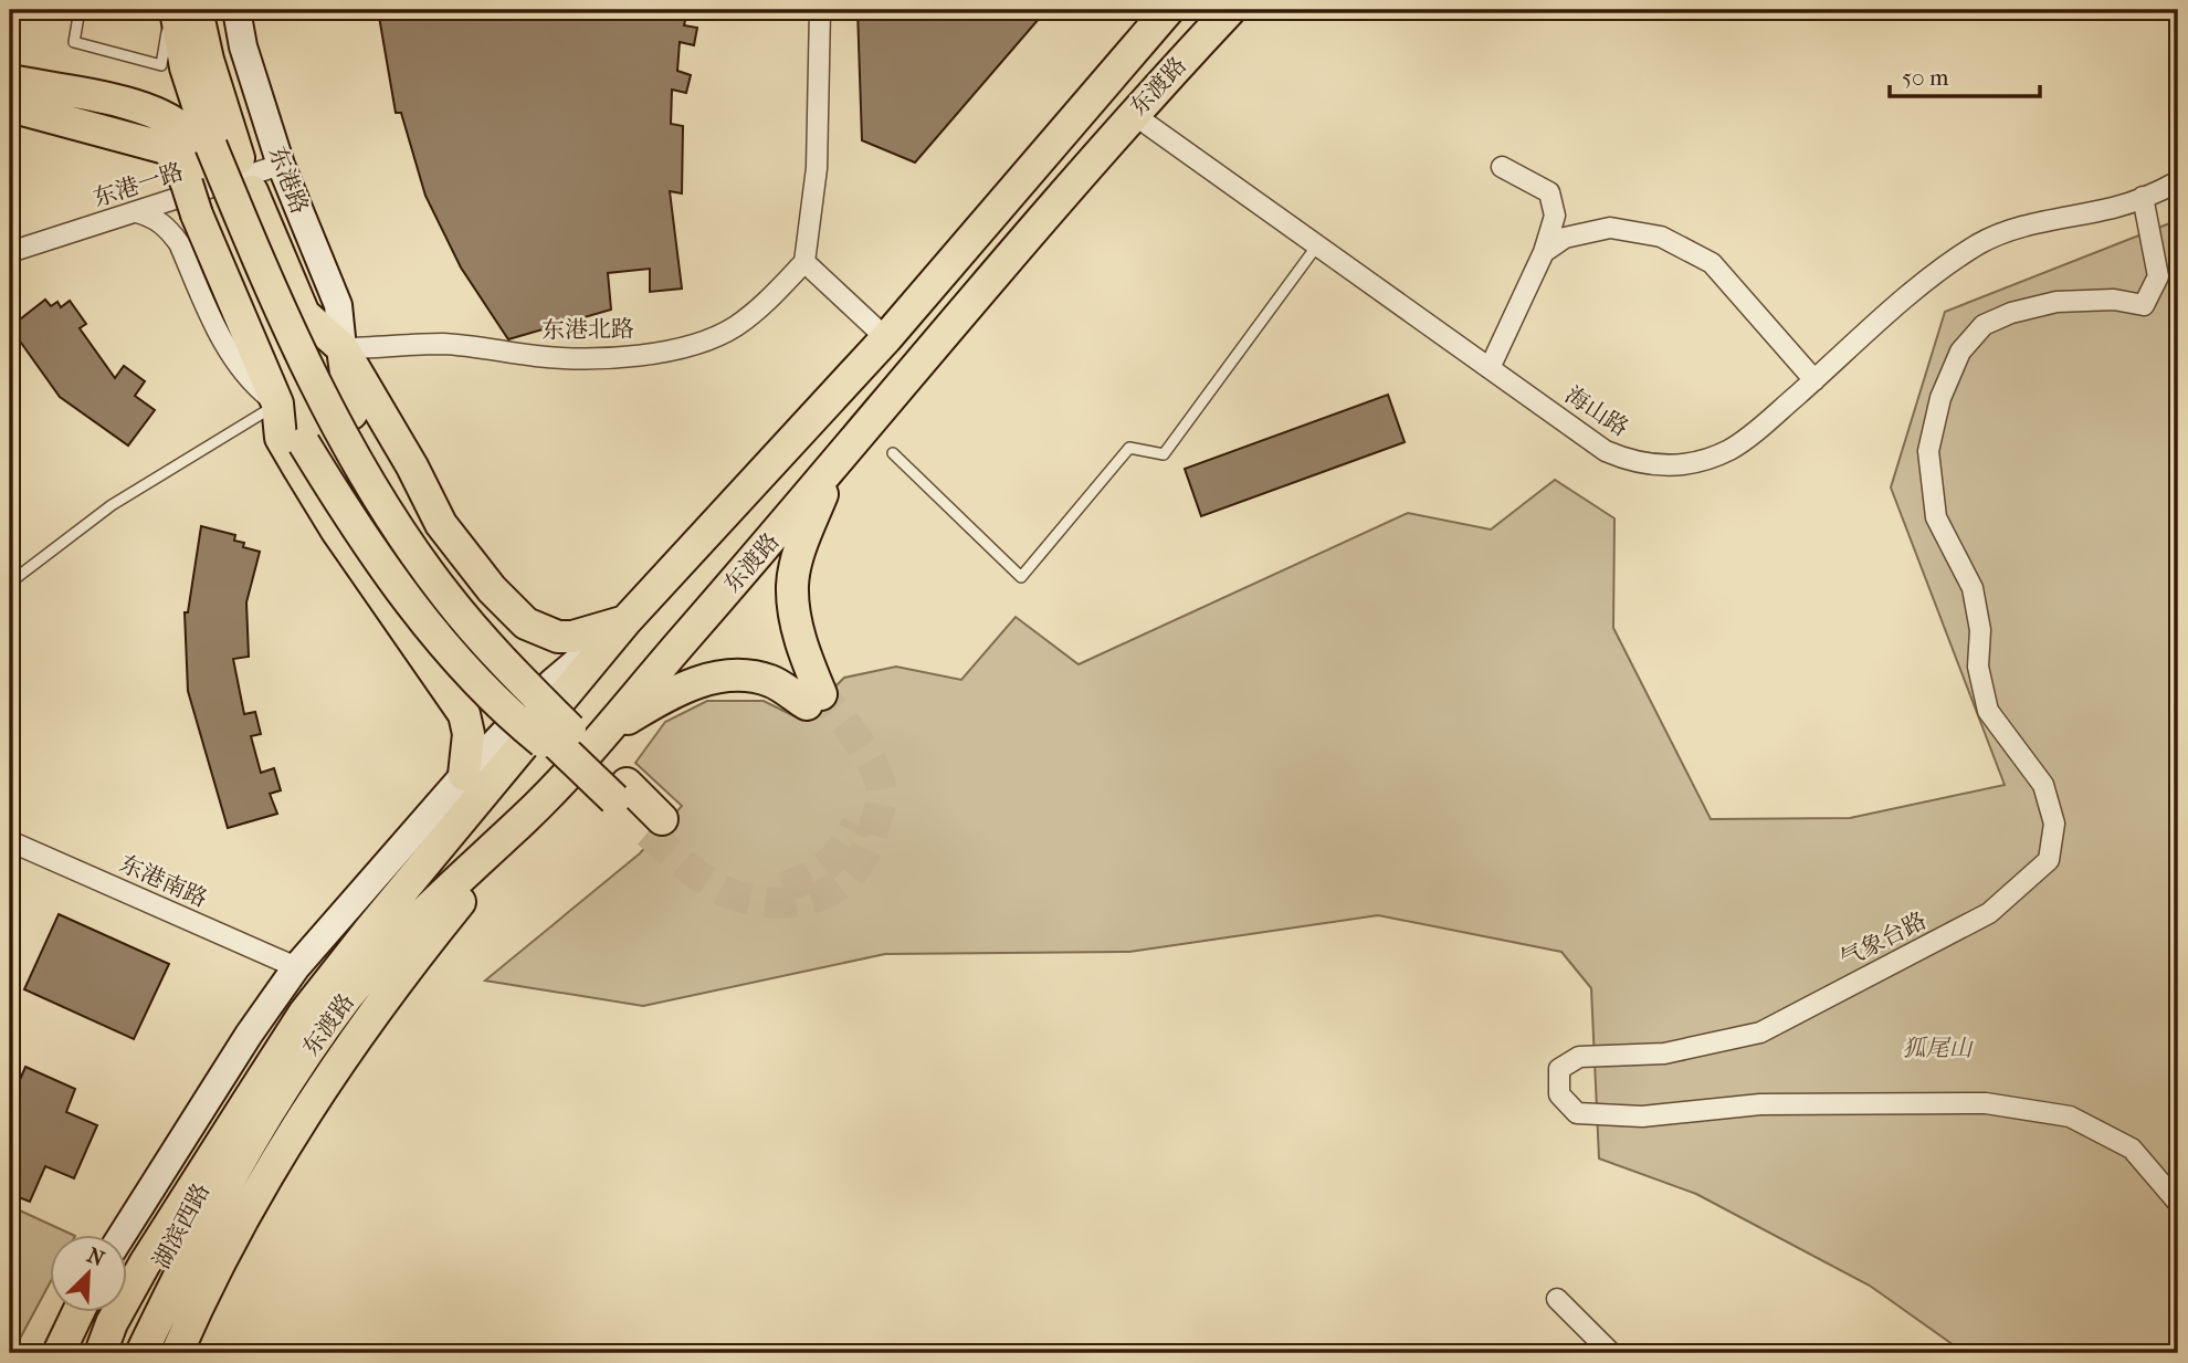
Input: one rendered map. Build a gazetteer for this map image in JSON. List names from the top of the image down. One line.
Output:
{"streets":{"main road":["东渡路","东港路","湖滨西路"],"street":["东港一路","东港北路","海山路","东港南路","气象台路"]},"crossings":[["东渡路","海山路"],["东渡路","湖滨西路"],["东港路","东港一路"],["东港路","东港北路"],["海山路","气象台路"]],"parks":["狐尾山"],"scale_bar":"50 m","north":"top right"}
